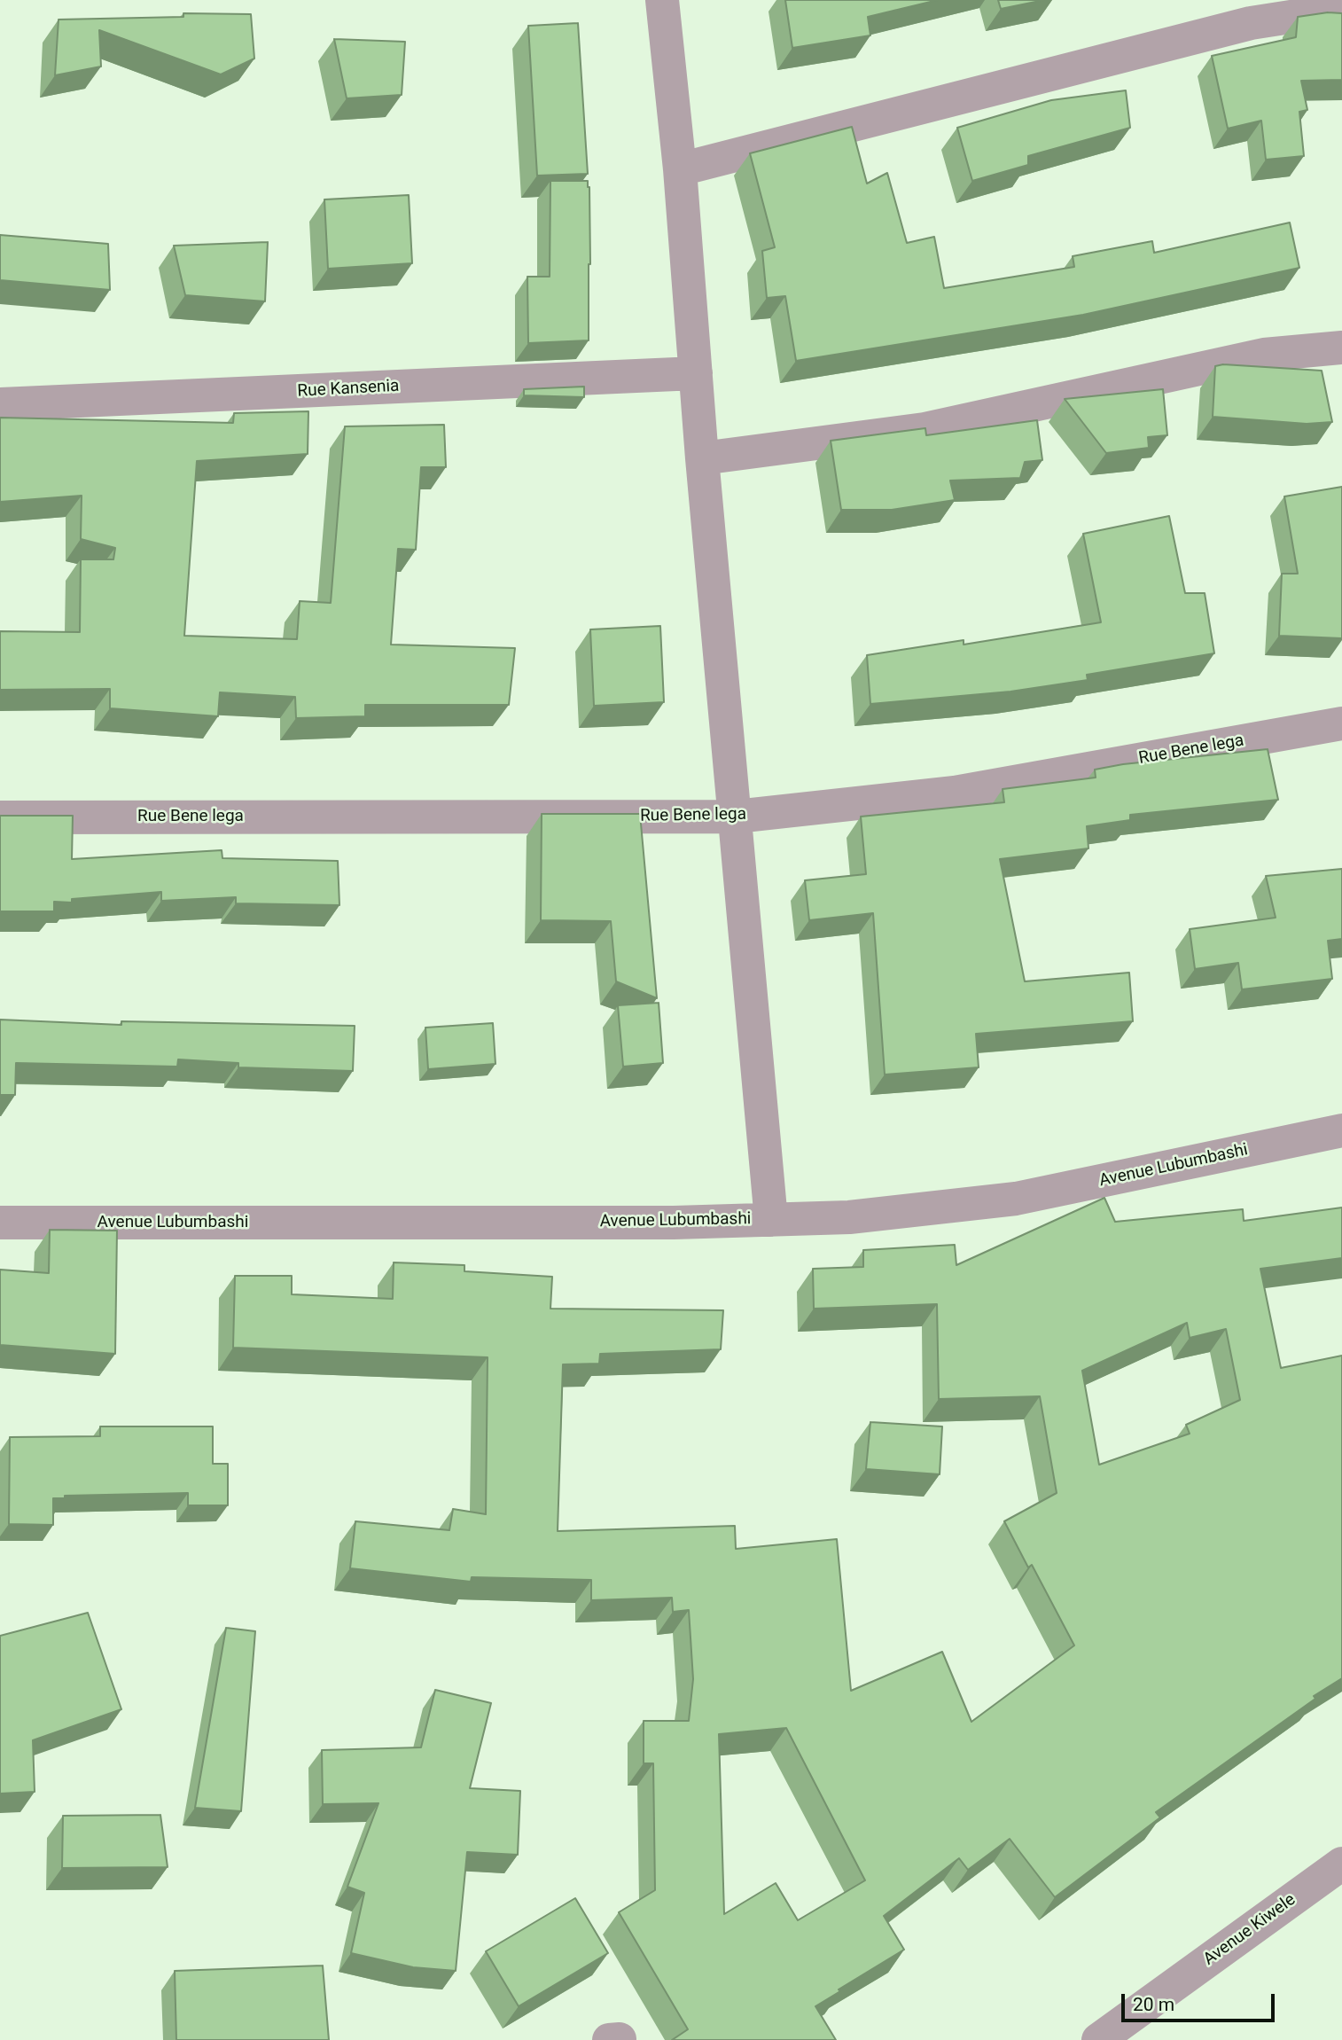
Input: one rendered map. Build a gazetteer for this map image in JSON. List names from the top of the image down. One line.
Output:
{"streets":{"street":["Rue Kansenia","Rue Bene lega","Avenue Lubumbashi","Avenue Kiwele"]},"scale_bar":"20 m"}
